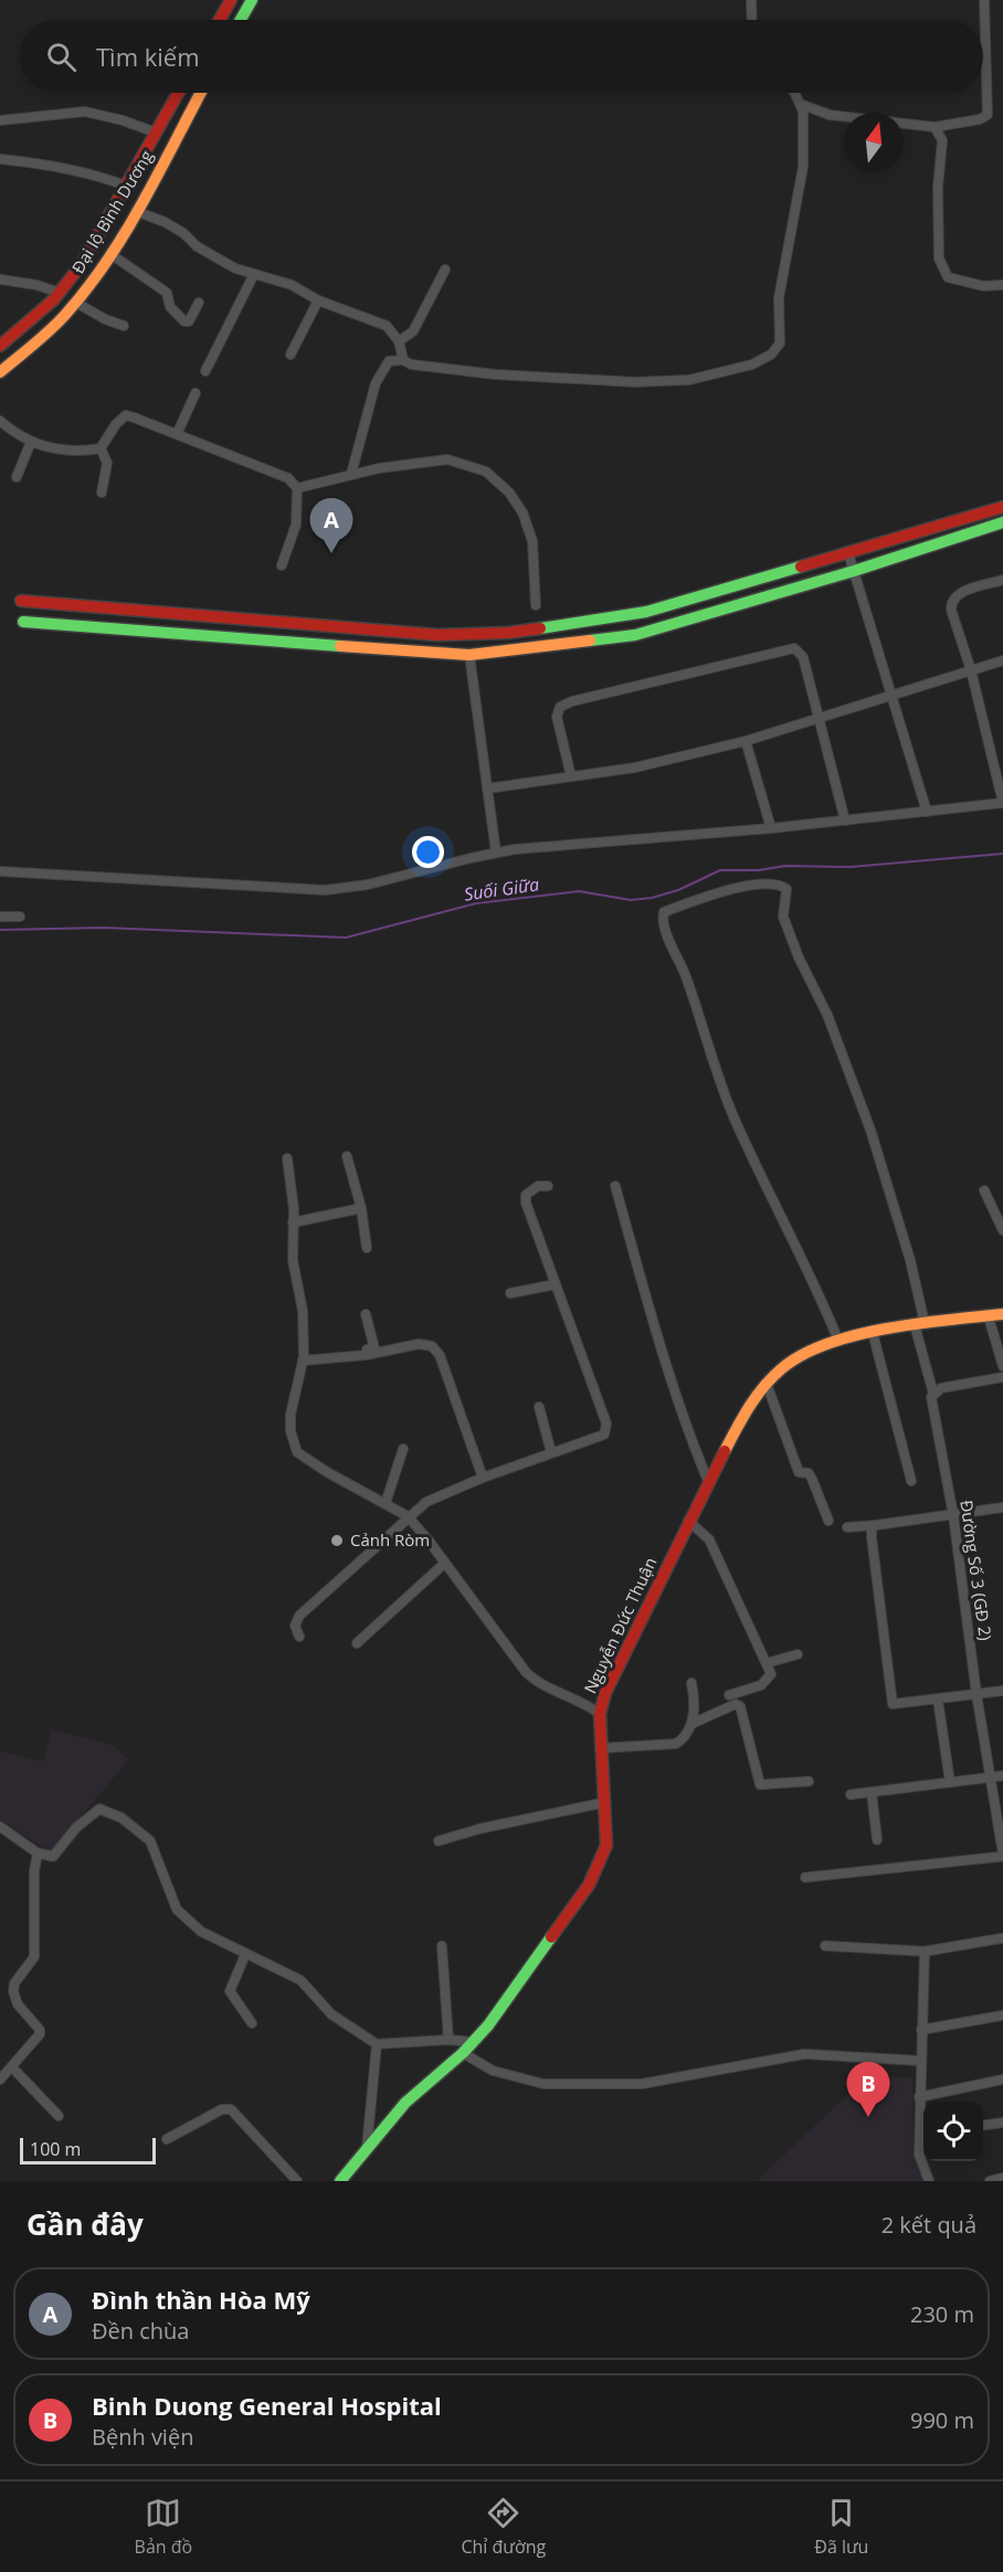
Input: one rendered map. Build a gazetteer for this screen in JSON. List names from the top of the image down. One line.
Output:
{"streets":{"main road":["Đại lộ Bình Dương","Nguyễn Đức Thuận"],"street":["Đường Số 3 (GĐ 2)"]},"crossings":[["Đường Số 3 (GĐ 2)","Nguyễn Đức Thuận"]],"water":["Suối Giữa"],"places":["Cảnh Ròm"],"scale_bar":"100 m","north":"top","page":{"search":"Tìm kiếm","pins":["A","B"],"scale":"100 m","heading":["Gần đây","2 kết quả"],"list":[{"mark":"A","name":"Đình thần Hòa Mỹ","note":"Đền chùa","value":"230 m"},{"mark":"B","name":"Binh Duong General Hospital","note":"Bệnh viện","value":"990 m"}],"nav":["Bản đồ","Chỉ đường","Đã lưu"]}}
